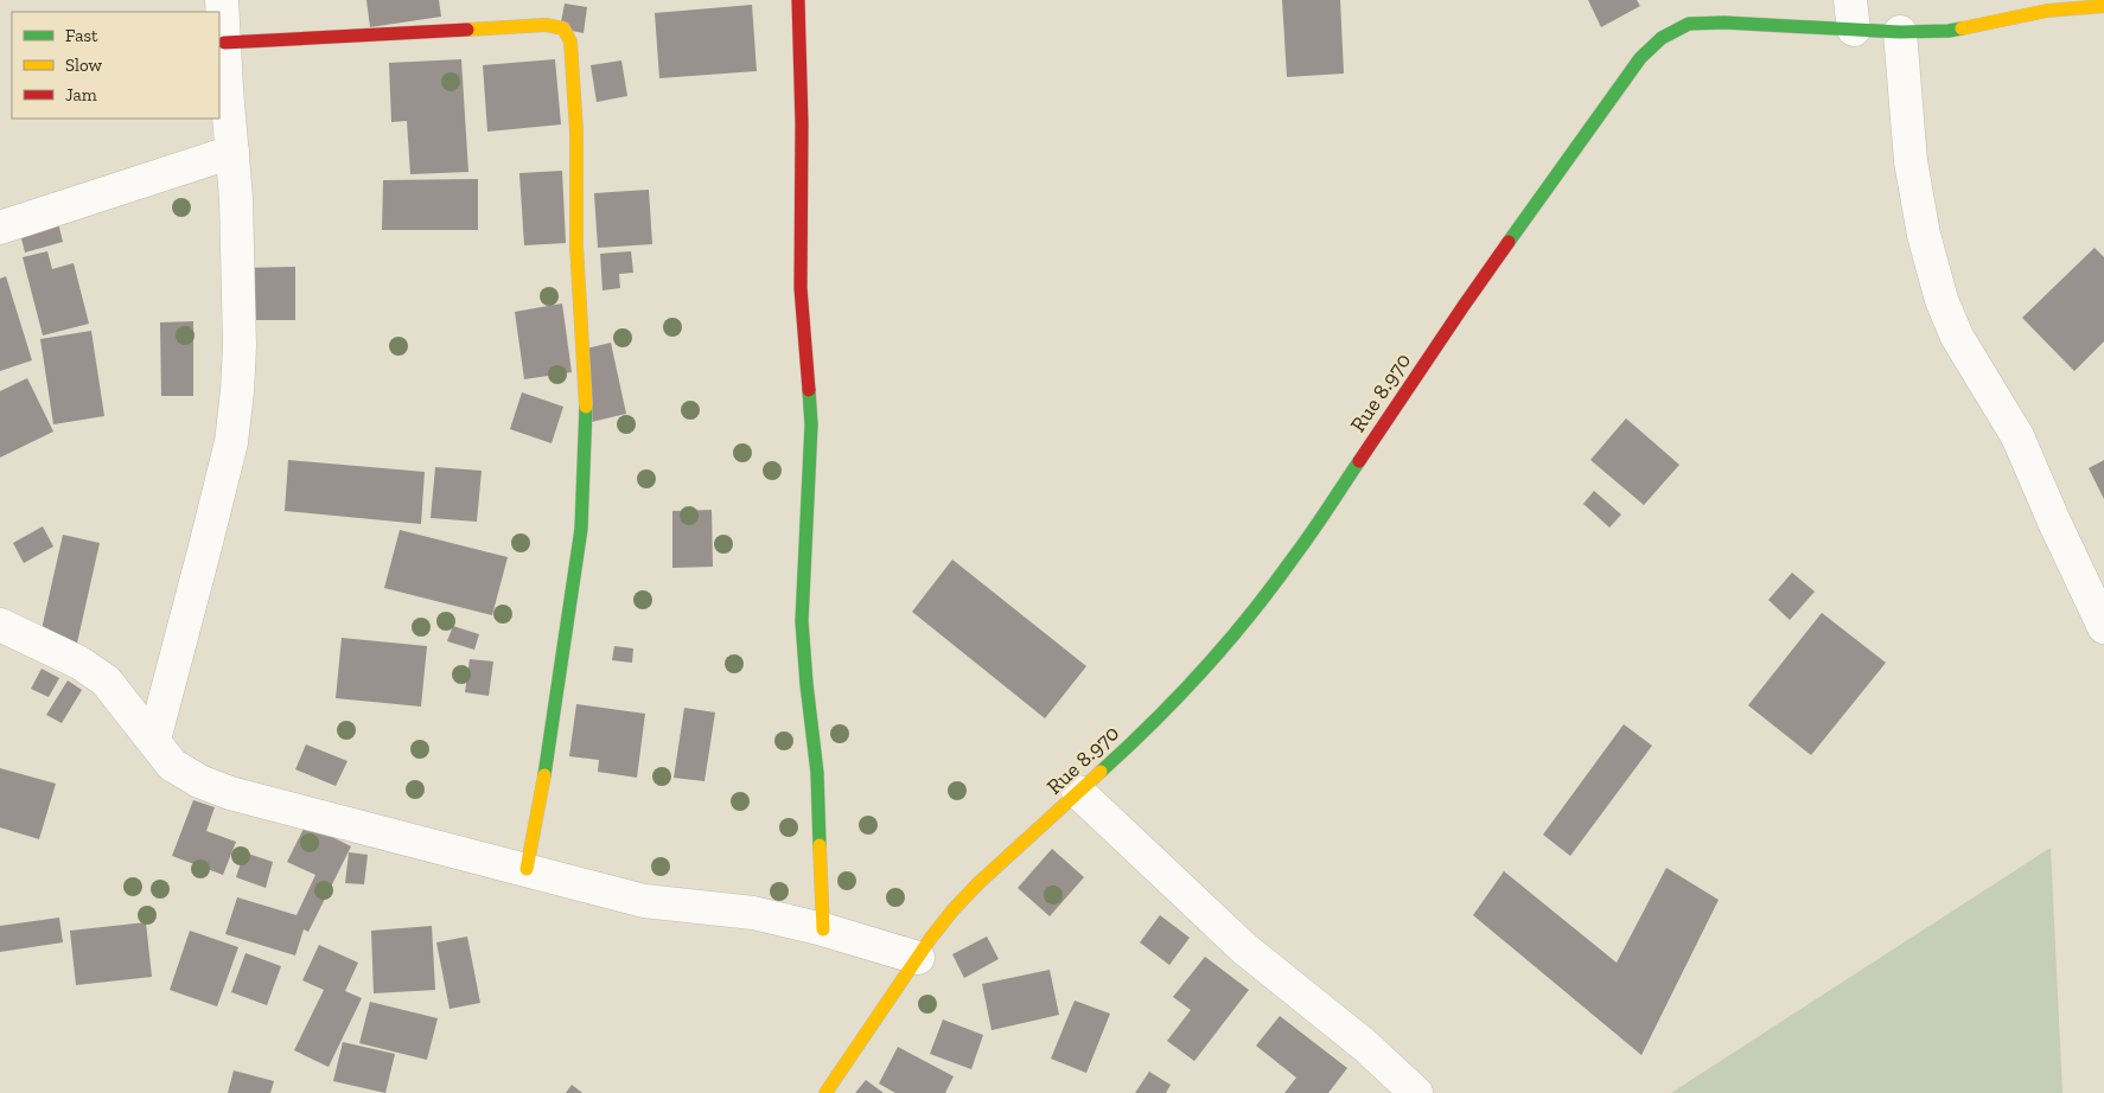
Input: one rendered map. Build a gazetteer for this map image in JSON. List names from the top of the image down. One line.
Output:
{"streets":{"street":["Rue 8.970"]},"legend":["Fast","Slow","Jam"]}
